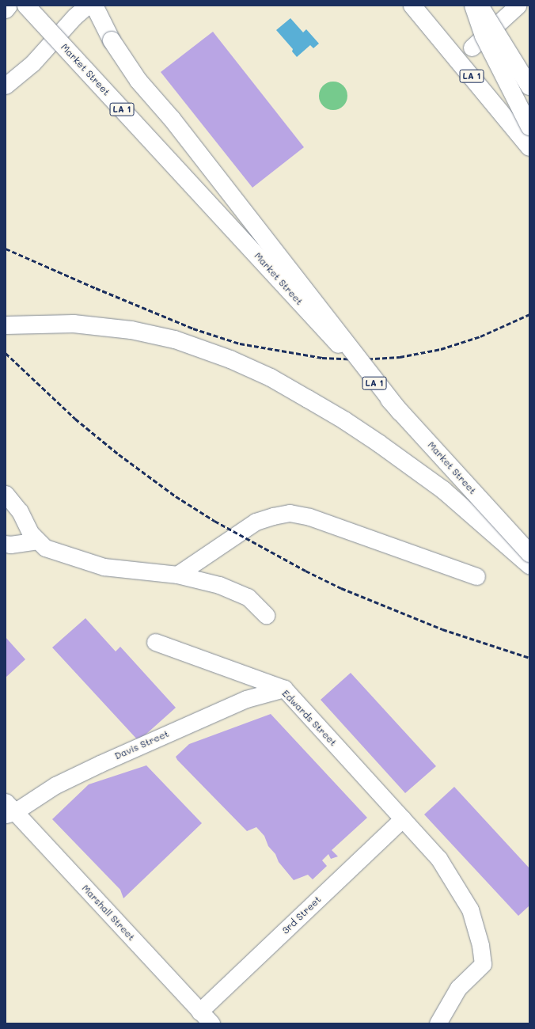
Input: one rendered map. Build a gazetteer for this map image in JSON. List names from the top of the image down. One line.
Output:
{"streets":{"main road":["Market Street","LA 1"],"street":["Edwards Street","Davis Street","Marshall Street","3rd Street"]},"crossings":[["Edwards Street","Davis Street"],["Edwards Street","3rd Street"],["Davis Street","Marshall Street"],["Marshall Street","3rd Street"]]}
